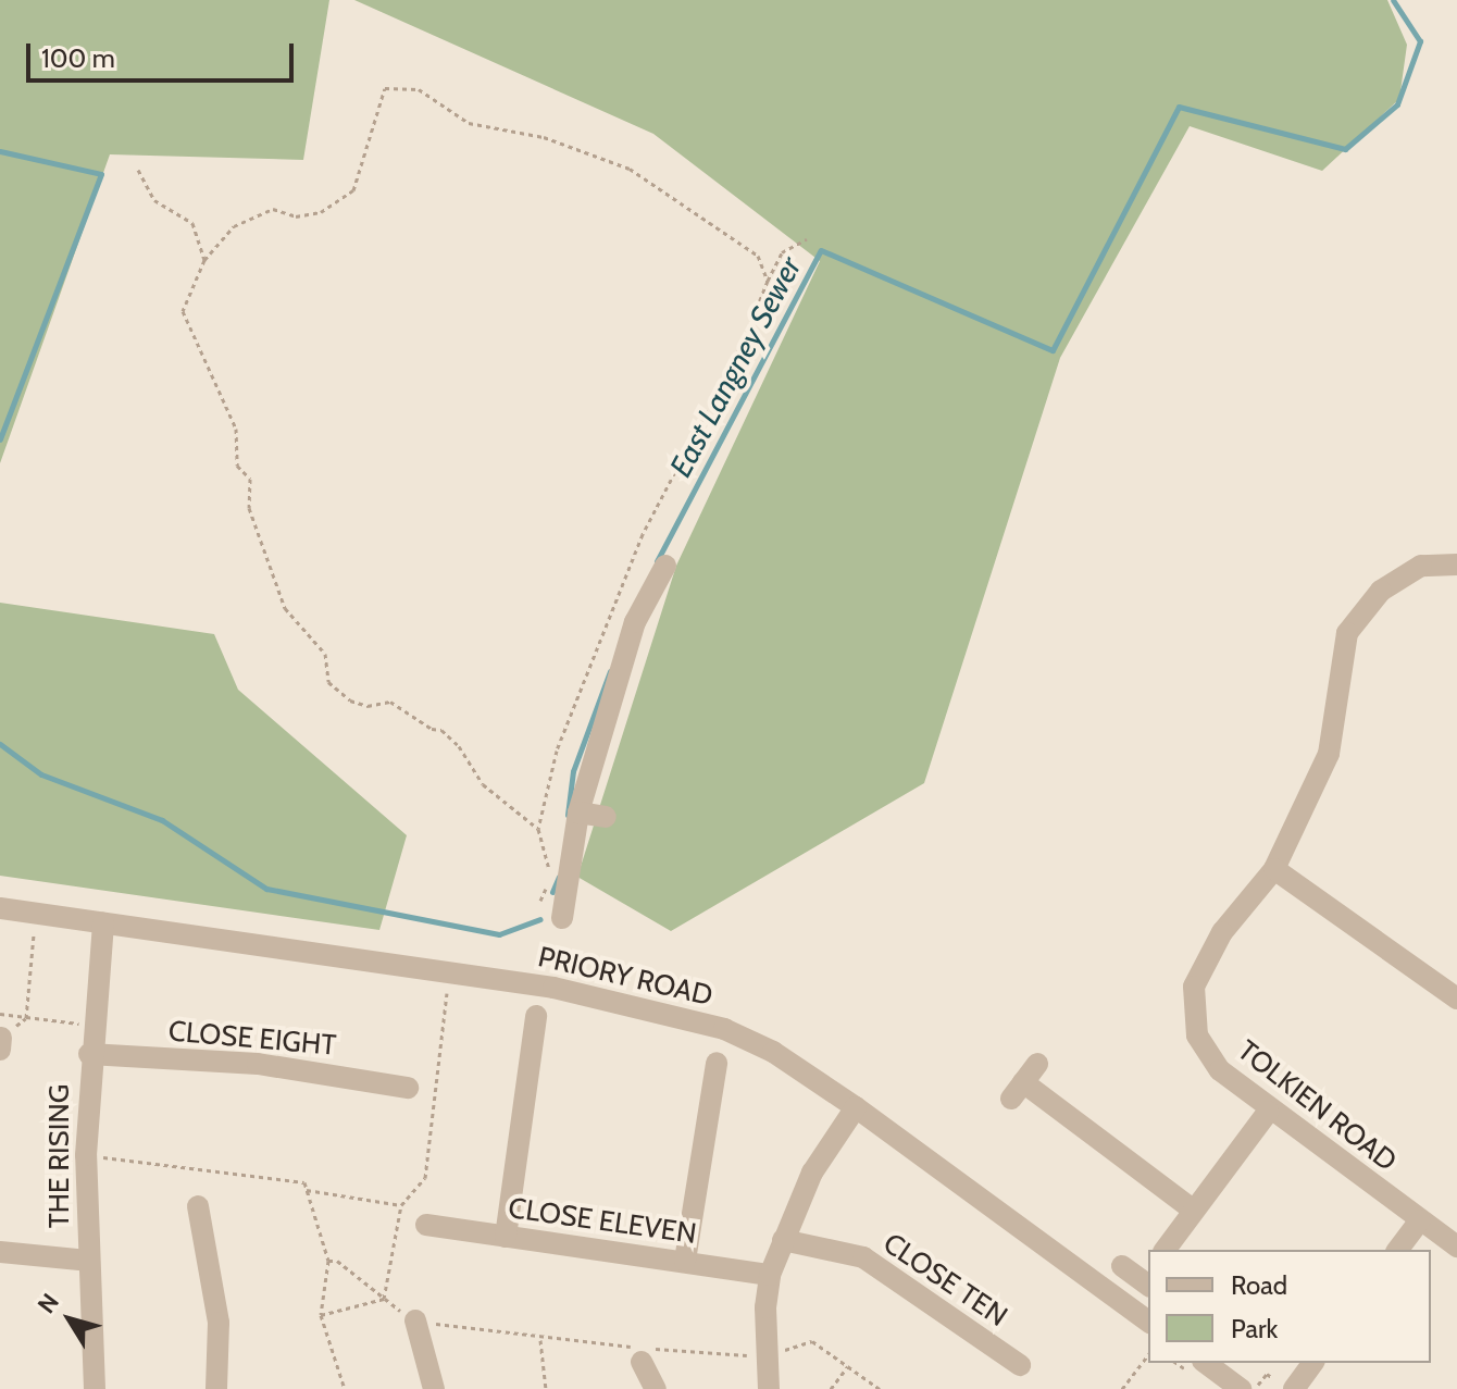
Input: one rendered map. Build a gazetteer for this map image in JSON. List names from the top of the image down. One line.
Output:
{"streets":{"street":["PRIORY ROAD","CLOSE EIGHT","TOLKIEN ROAD","THE RISING","CLOSE ELEVEN","CLOSE TEN"]},"crossings":[["PRIORY ROAD","THE RISING"],["CLOSE EIGHT","THE RISING"]],"water":["East Langney Sewer"],"legend":["Road","Park"],"scale_bar":"100 m","north":"top left"}
